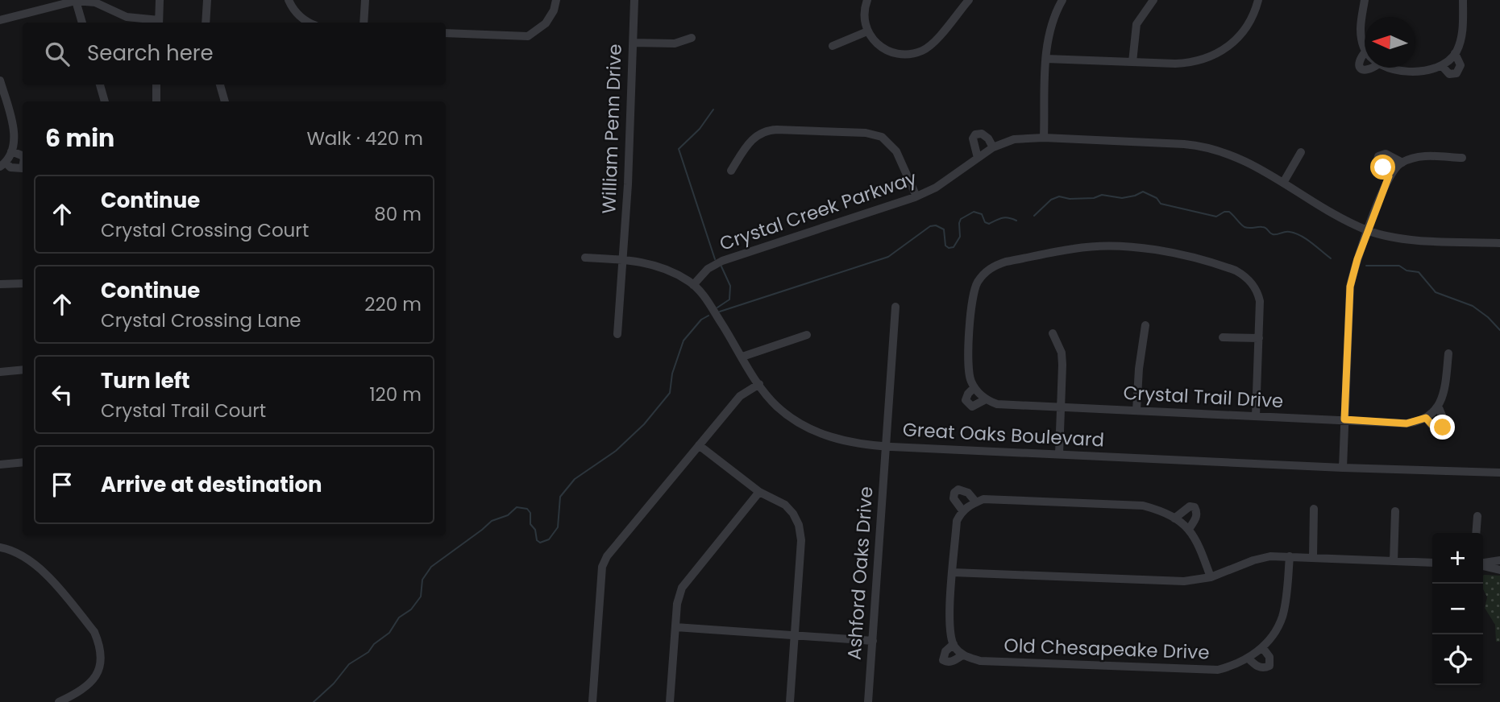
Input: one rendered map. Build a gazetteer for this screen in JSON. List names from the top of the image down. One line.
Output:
{"streets":{"street":["William Penn Drive","Crystal Creek Parkway","Crystal Trail Drive","Great Oaks Boulevard","Ashford Oaks Drive","Old Chesapeake Drive"]},"crossings":[["William Penn Drive","Great Oaks Boulevard"],["Crystal Creek Parkway","Great Oaks Boulevard"],["Great Oaks Boulevard","Ashford Oaks Drive"]],"north":"left","page":{"search":"Search here","heading":["6 min","Walk · 420 m"],"list":[["Continue","Crystal Crossing Court","80 m"],["Continue","Crystal Crossing Lane","220 m"],["Turn left","Crystal Trail Court","120 m"],"Arrive at destination"],"map_buttons":["+","−"]}}
